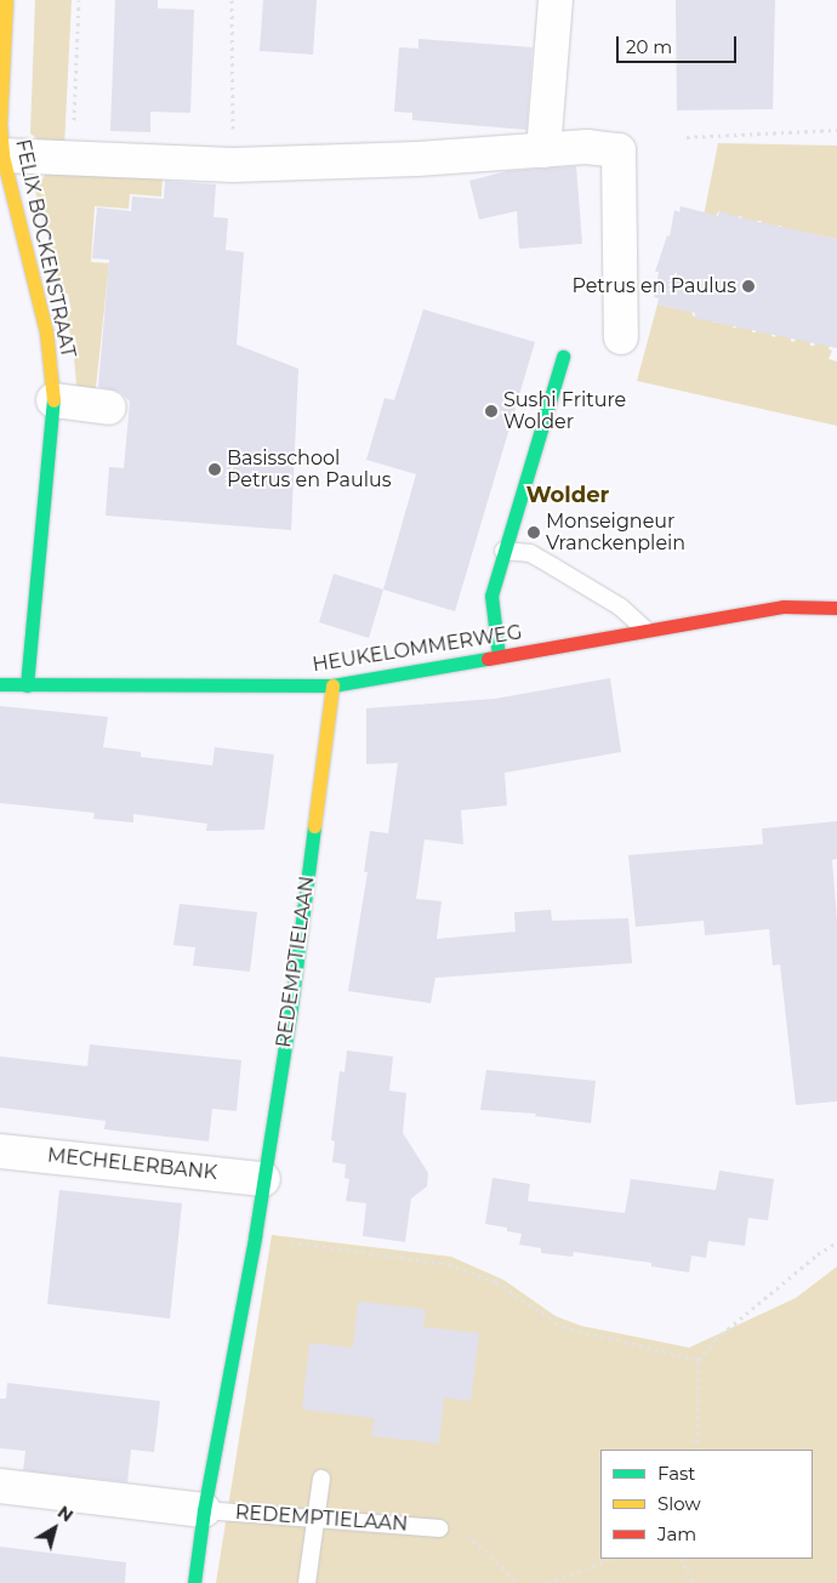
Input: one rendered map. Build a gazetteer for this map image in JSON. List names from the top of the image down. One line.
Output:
{"streets":{"street":["FELIX BOCKENSTRAAT","HEUKELOMMERWEG","REDEMPTIELAAN","MECHELERBANK"]},"crossings":[["FELIX BOCKENSTRAAT","HEUKELOMMERWEG"],["HEUKELOMMERWEG","REDEMPTIELAAN"],["REDEMPTIELAAN","MECHELERBANK"]],"districts":["Wolder"],"places":["Petrus en Paulus","Sushi Friture Wolder","Basisschool Petrus en Paulus","Monseigneur Vranckenplein"],"legend":["Fast","Slow","Jam"],"scale_bar":"20 m","north":"top right"}
